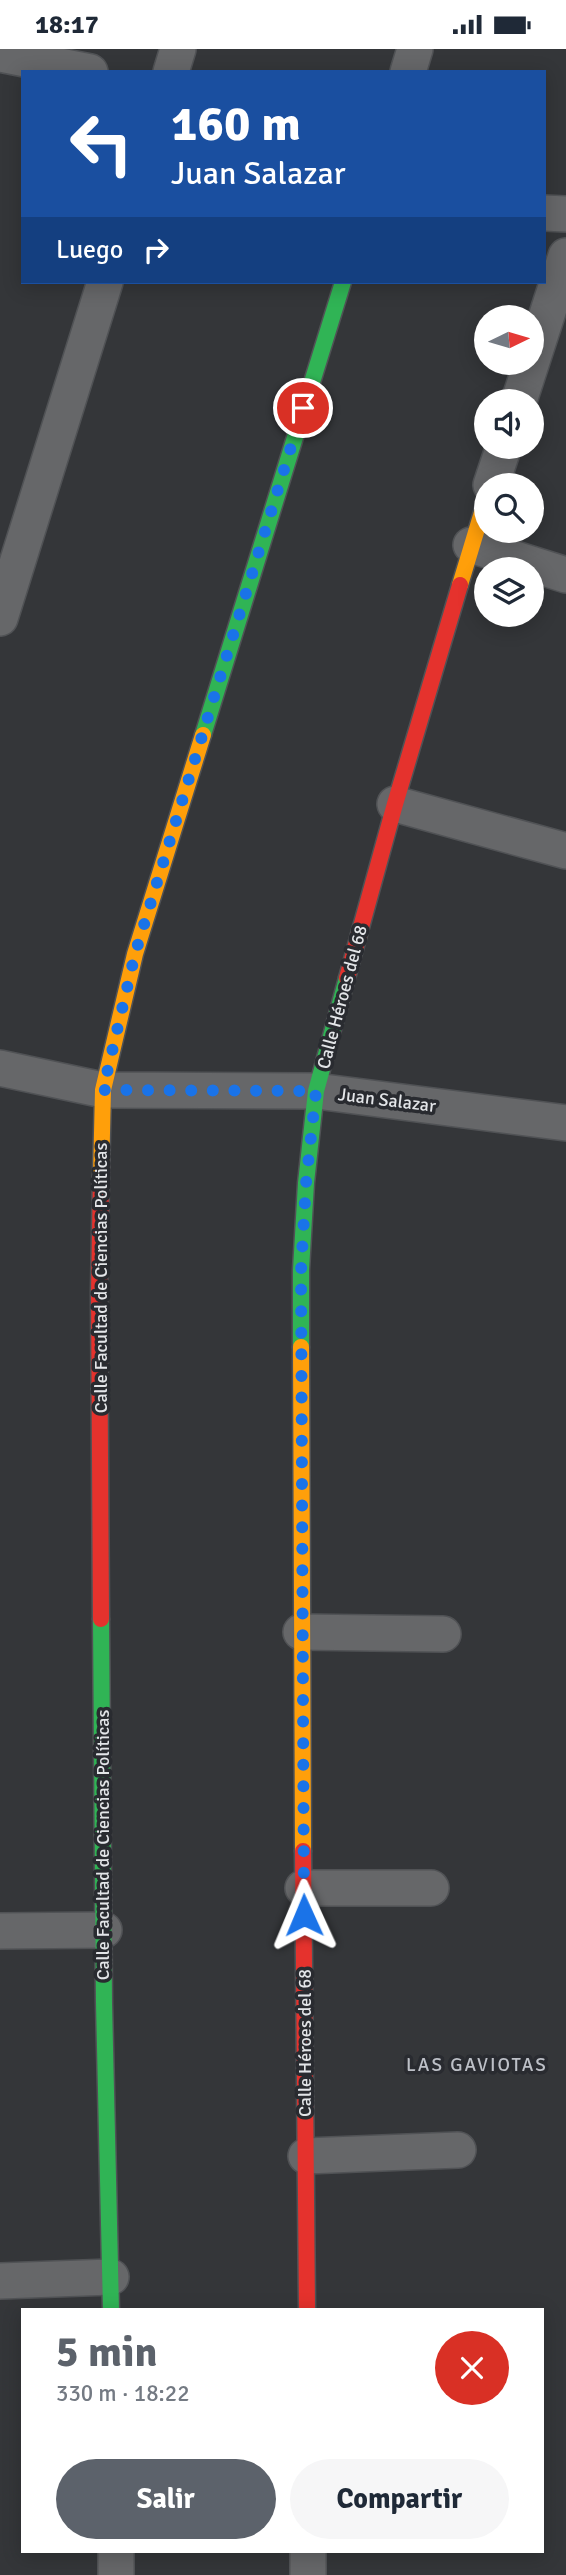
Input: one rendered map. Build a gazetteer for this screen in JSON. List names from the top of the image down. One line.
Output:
{"streets":{"street":["Calle Héroes del 68","Juan Salazar","Calle Facultad de Ciencias Políticas"]},"crossings":[["Calle Héroes del 68","Juan Salazar"],["Juan Salazar","Calle Facultad de Ciencias Políticas"]],"districts":["LAS GAVIOTAS"],"north":"right","page":{"status":"18:17","turn":["160 m","Juan Salazar"],"then":"Luego","heading":["5 min","330 m · 18:22"],"buttons":["Salir","Compartir"]}}
